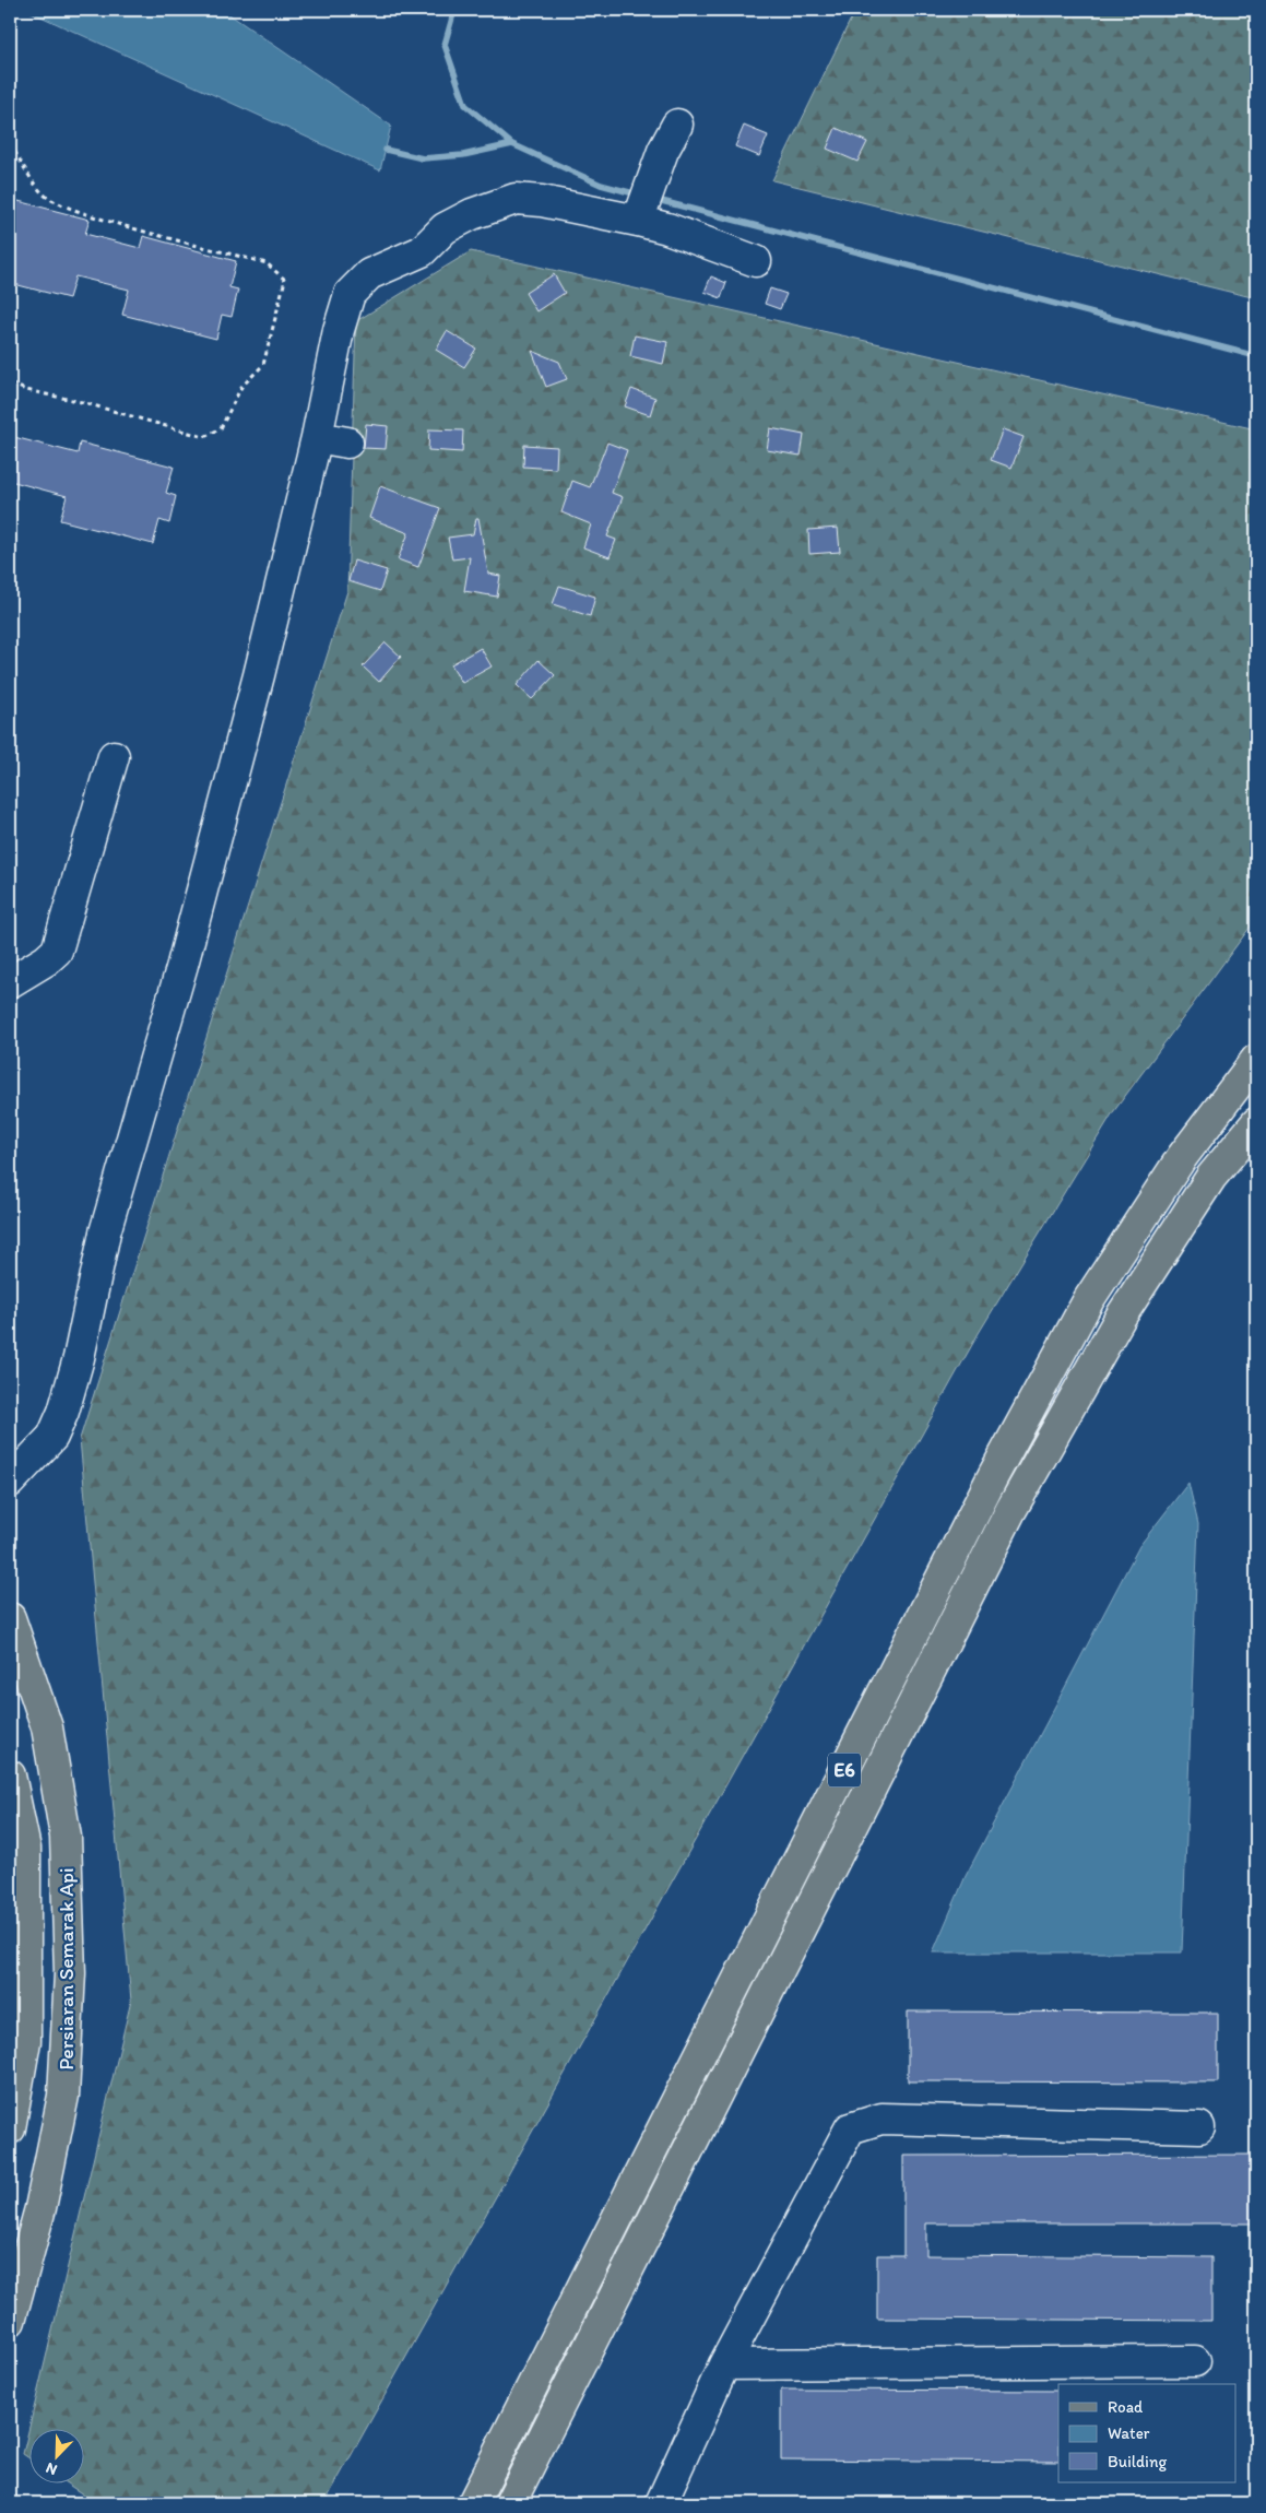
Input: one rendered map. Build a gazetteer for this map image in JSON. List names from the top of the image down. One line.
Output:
{"streets":{"main road":["E6","Persiaran Semarak Api"]},"legend":["Road","Water","Building"],"north":"bottom left"}
